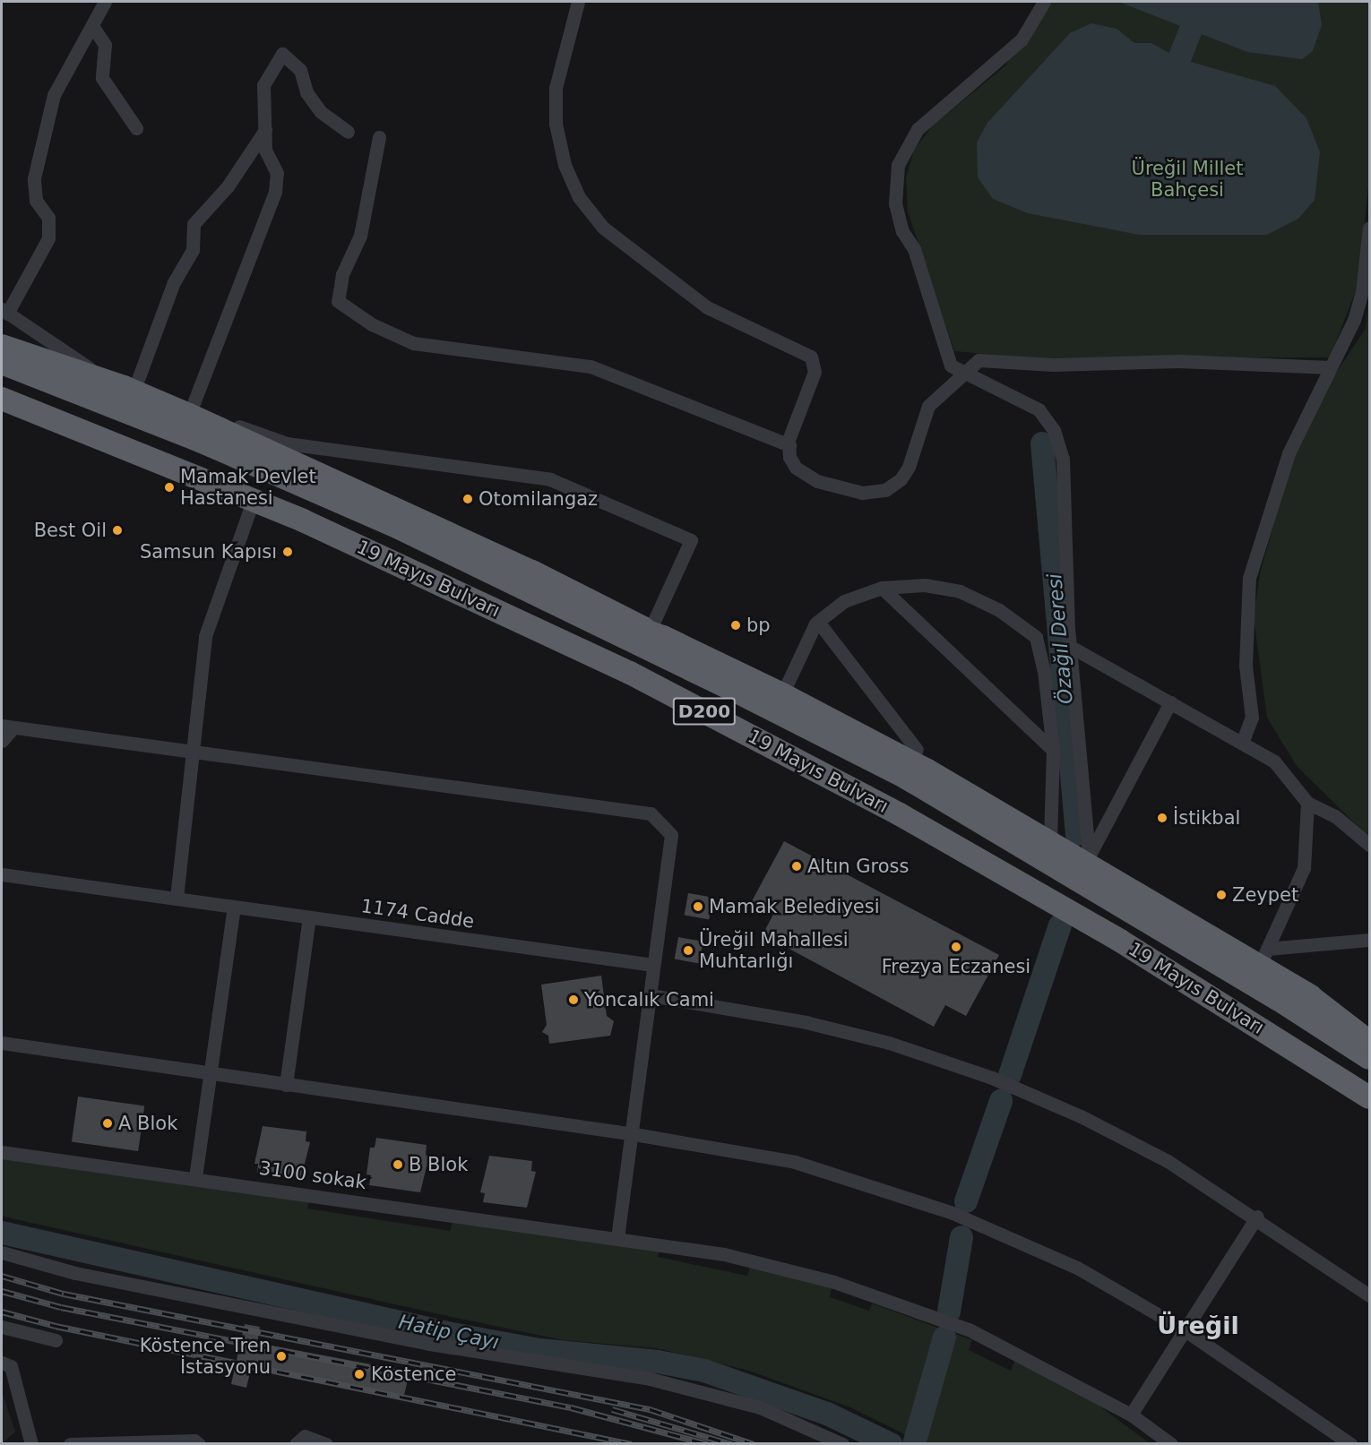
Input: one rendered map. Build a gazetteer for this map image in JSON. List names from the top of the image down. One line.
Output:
{"streets":{"highway":["19 Mayıs Bulvarı","D200"],"street":["1174 Cadde","3100 sokak"]},"districts":["Üreğil"],"water":["Özağıl Deresi","Hatip Çayı"],"parks":["Üreğil Millet Bahçesi"],"places":["Mamak Devlet Hastanesi","Otomilangaz","Best Oil","Samsun Kapısı","bp","İstikbal","Altın Gross","Zeypet","Mamak Belediyesi","Frezya Eczanesi","Üreğil Mahallesi Muhtarlığı","Yoncalık Cami","A Blok","B Blok","Köstence Tren İstasyonu","Köstence"]}
